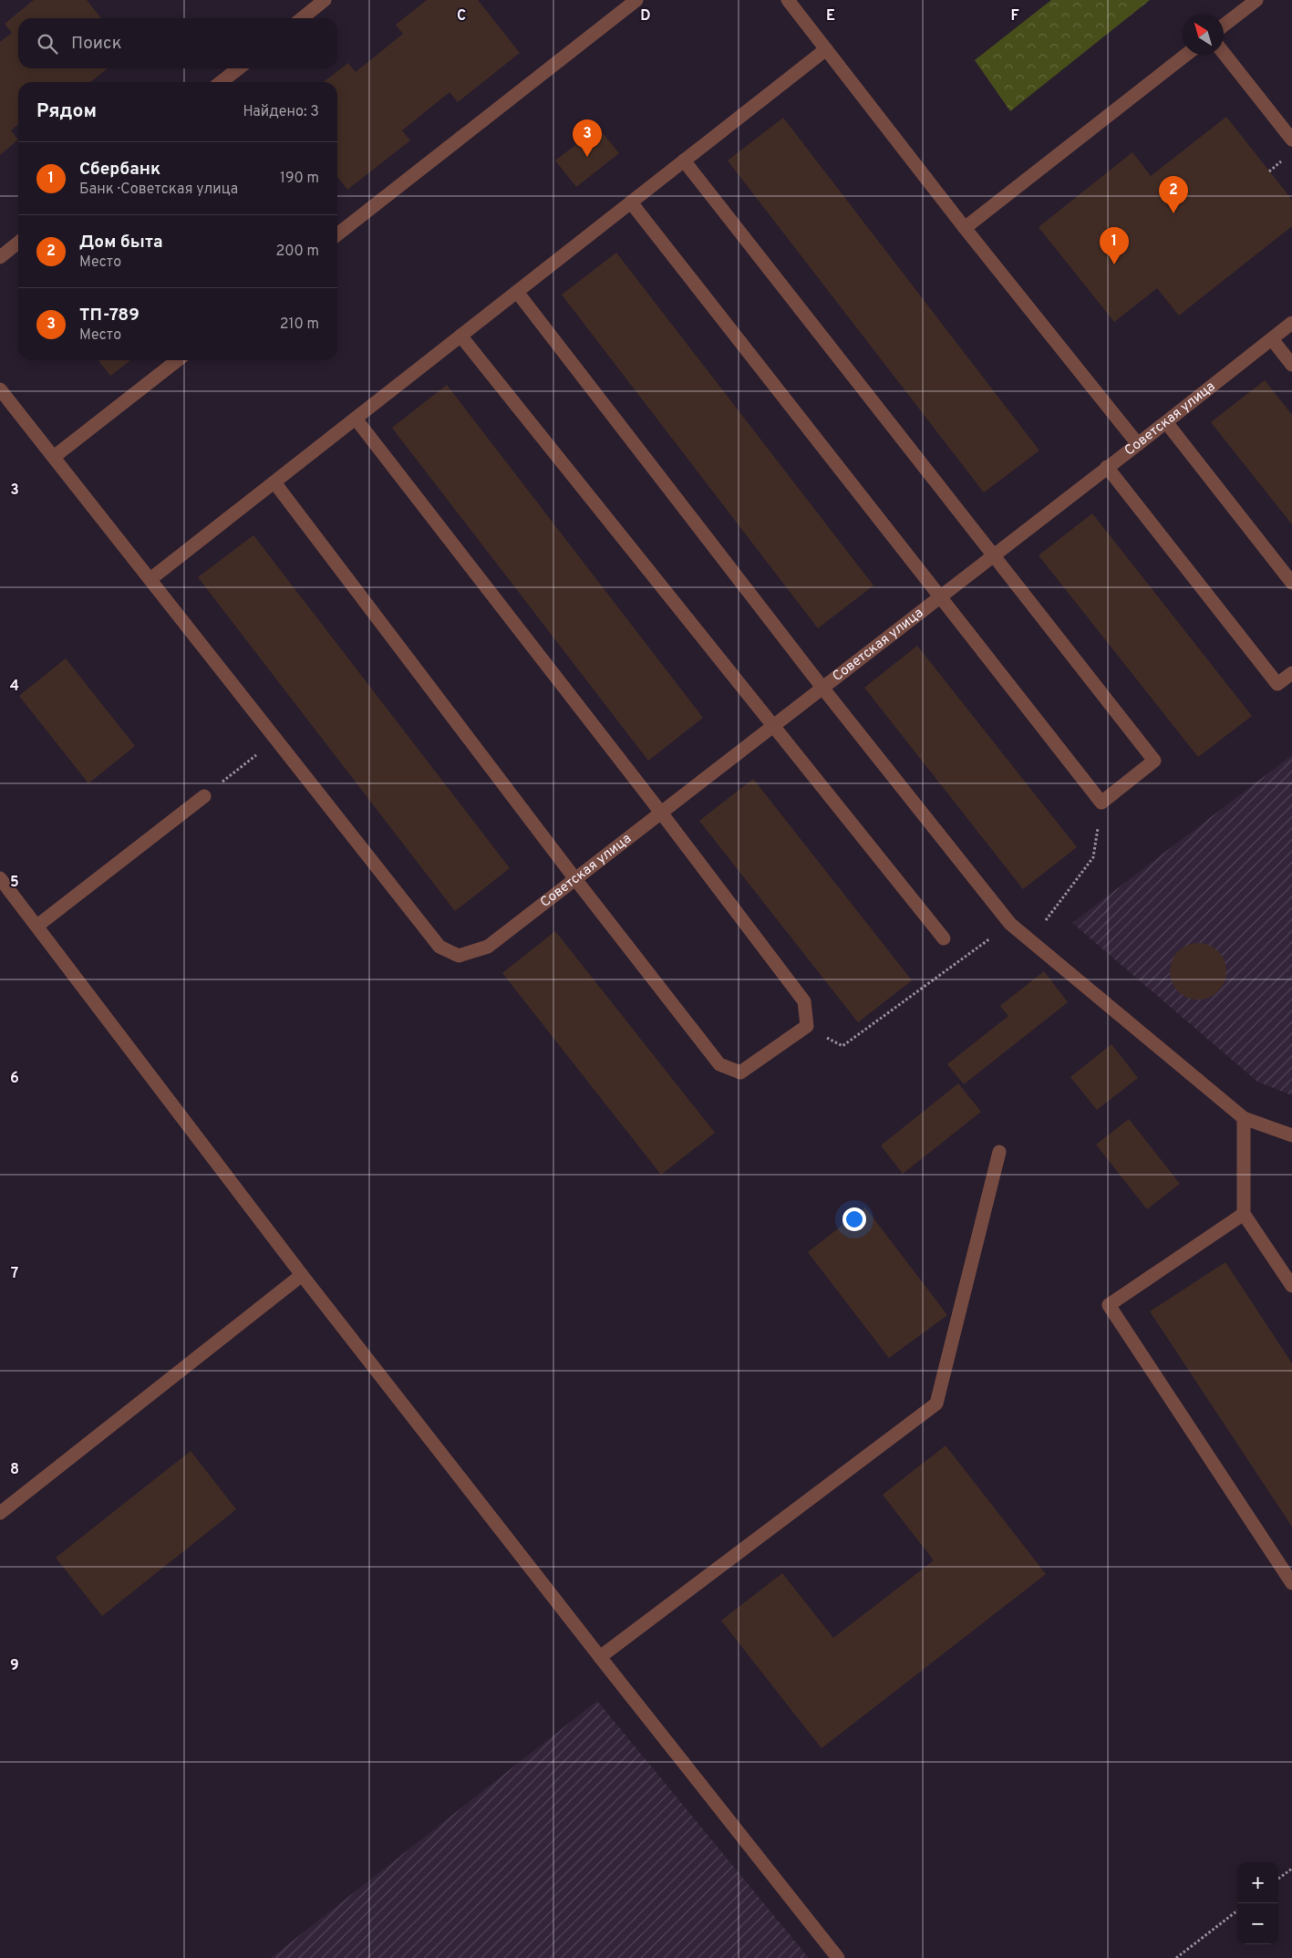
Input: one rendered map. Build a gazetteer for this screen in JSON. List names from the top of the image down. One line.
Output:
{"streets":{"street":["Советская улица"]},"north":"top left","page":{"search":"Поиск","heading":["Рядом","Найдено: 3"],"pins":["3","2","1"],"list":[{"mark":"1","name":"Сбербанк","note":"Банк · Советская улица","value":"190 m"},{"mark":"2","name":"Дом быта","note":"Место","value":"200 m"},{"mark":"3","name":"ТП-789","note":"Место","value":"210 m"}],"map_buttons":["+","−"]},"grid":{"columns":["C","D","E","F"],"rows":["3","4","5","6","7","8","9"]}}
